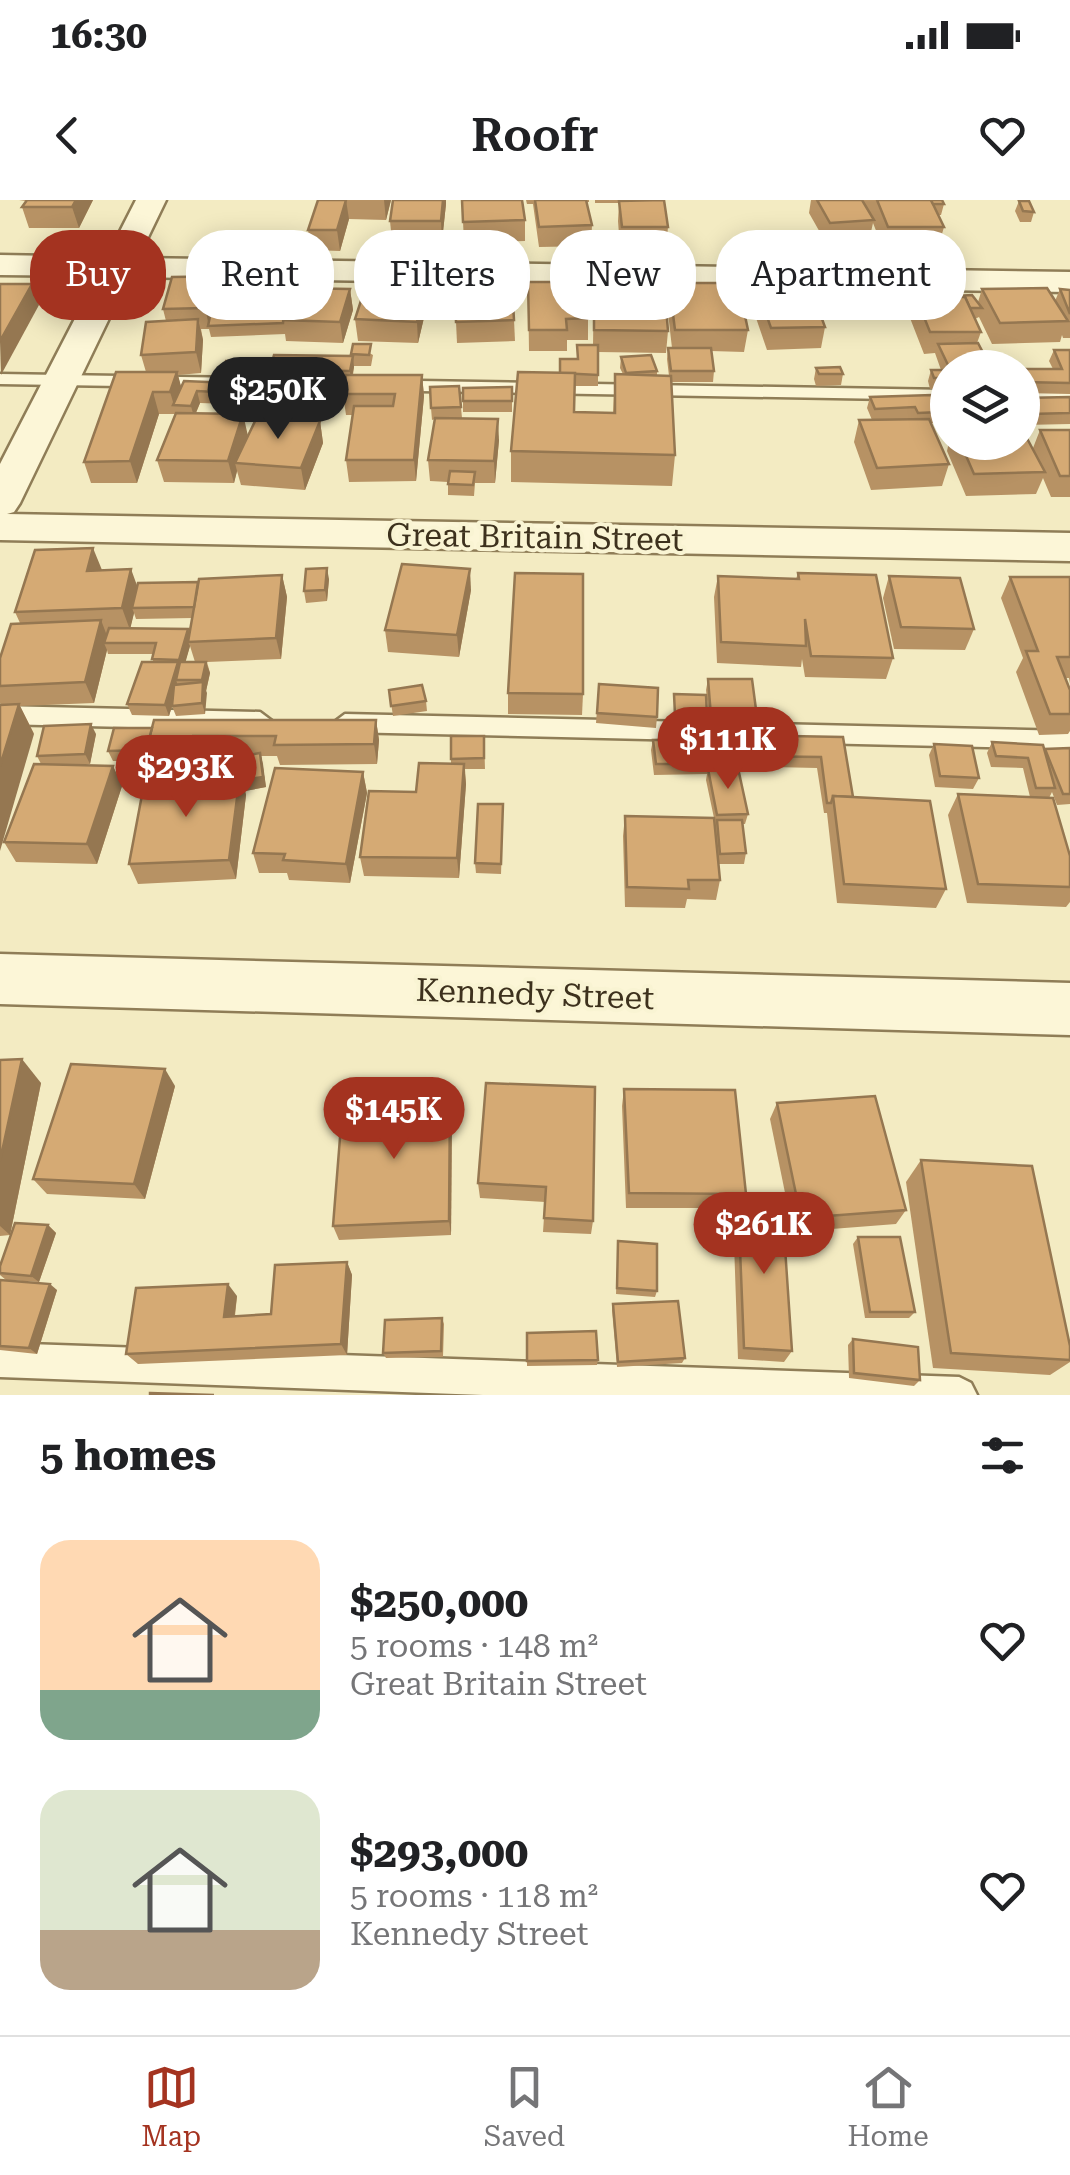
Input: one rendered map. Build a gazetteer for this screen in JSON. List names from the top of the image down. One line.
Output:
{"streets":{"street":["Great Britain Street","Kennedy Street"]},"page":{"status":"16:30","header":"Roofr","chip":["Buy","Rent","Filters","New","Apartment"],"price":["$250K","$111K","$293K","$145K","$261K"],"heading":"5 homes","list":[{"name":"$250,000","note":"5 rooms · 148 m² · Great Britain Street"},{"name":"$293,000","note":"5 rooms · 118 m² · Kennedy Street"}],"tabs":["Map","Saved","Home"]}}
